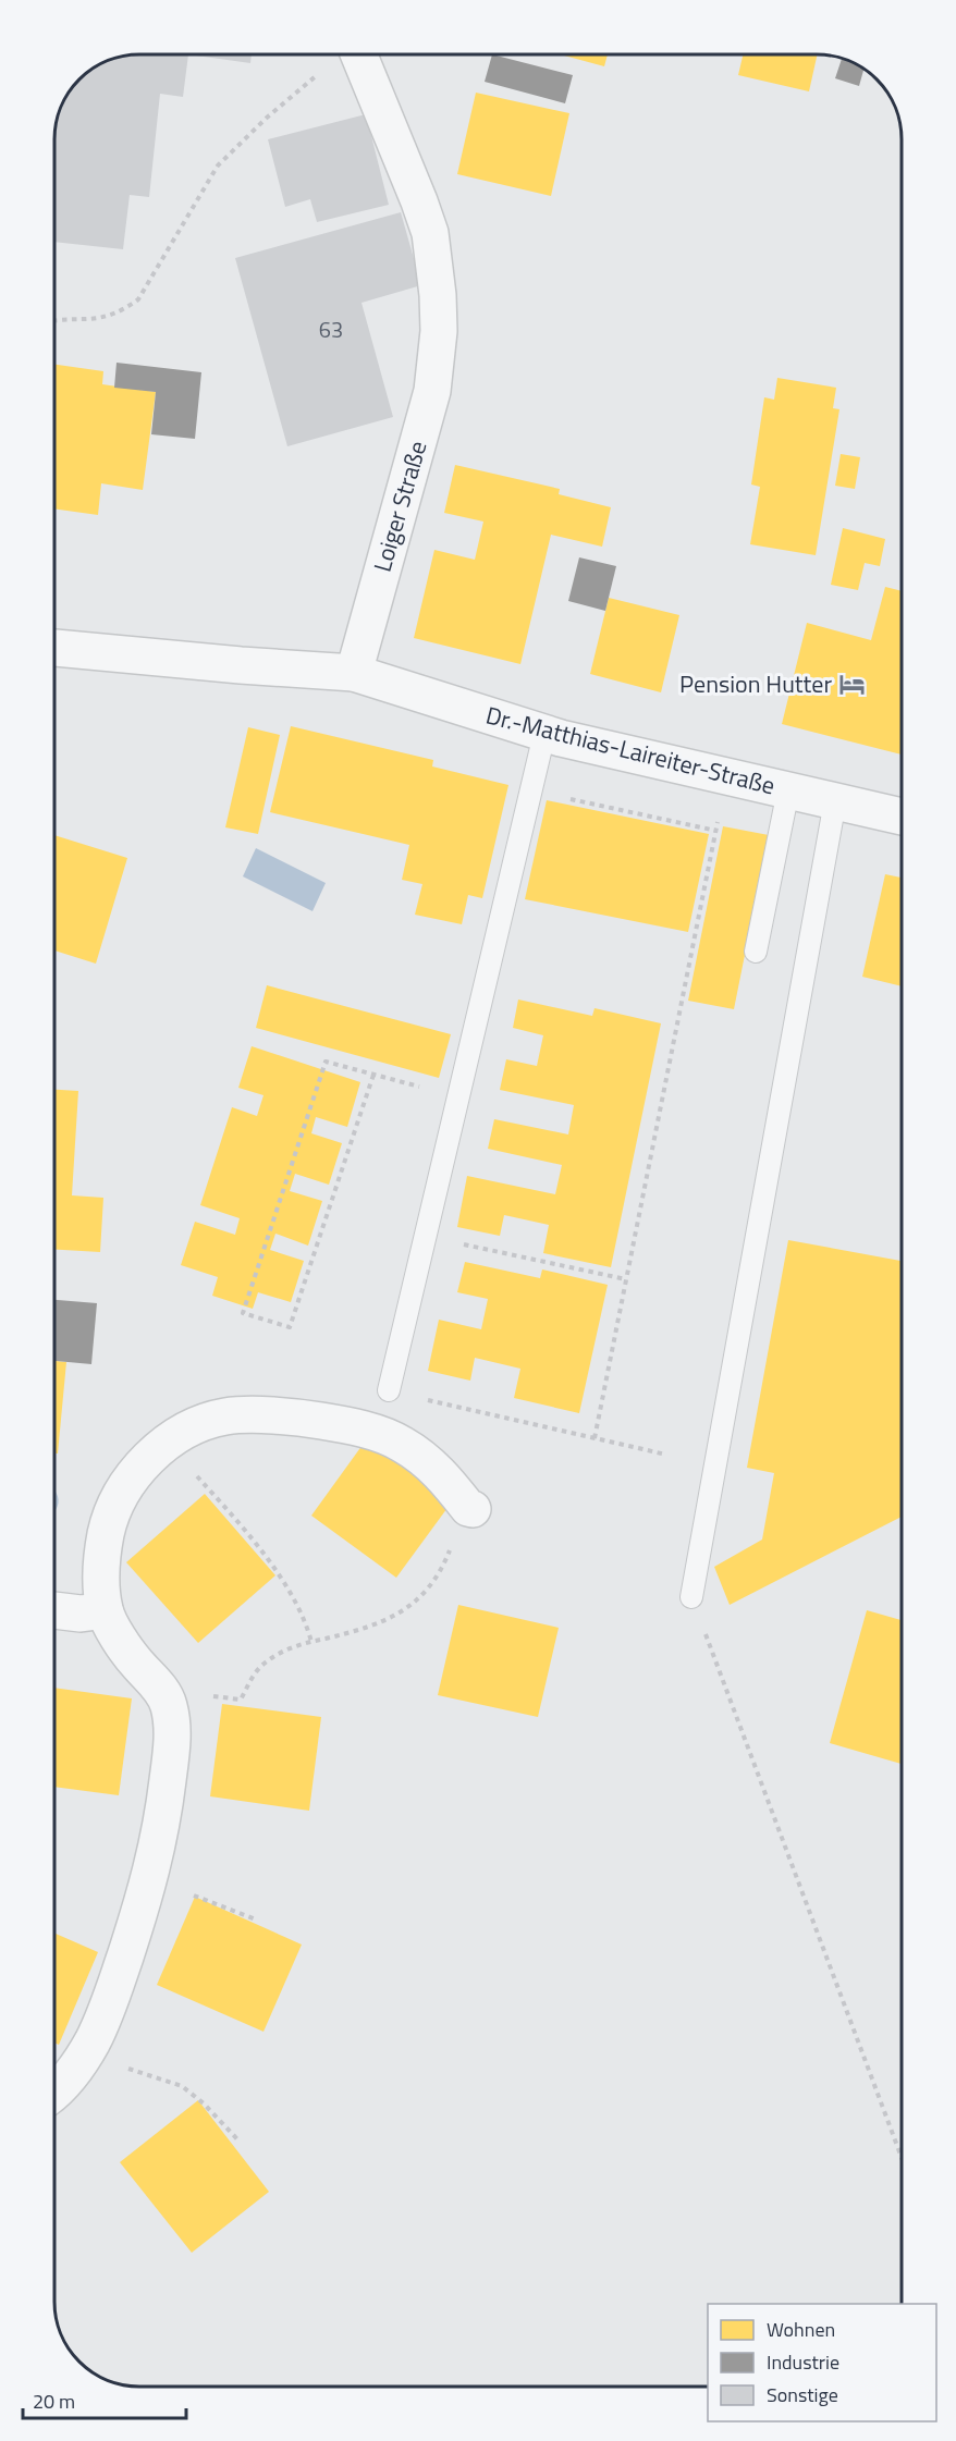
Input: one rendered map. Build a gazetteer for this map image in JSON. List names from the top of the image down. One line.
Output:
{"streets":{"street":["Loiger Straße","Dr.-Matthias-Laireiter-Straße"]},"crossings":[["Loiger Straße","Dr.-Matthias-Laireiter-Straße"]],"places":{"hotel":["Pension Hutter"]},"house_numbers":["63"],"legend":["Wohnen","Industrie","Sonstige"],"scale_bar":"20 m"}
